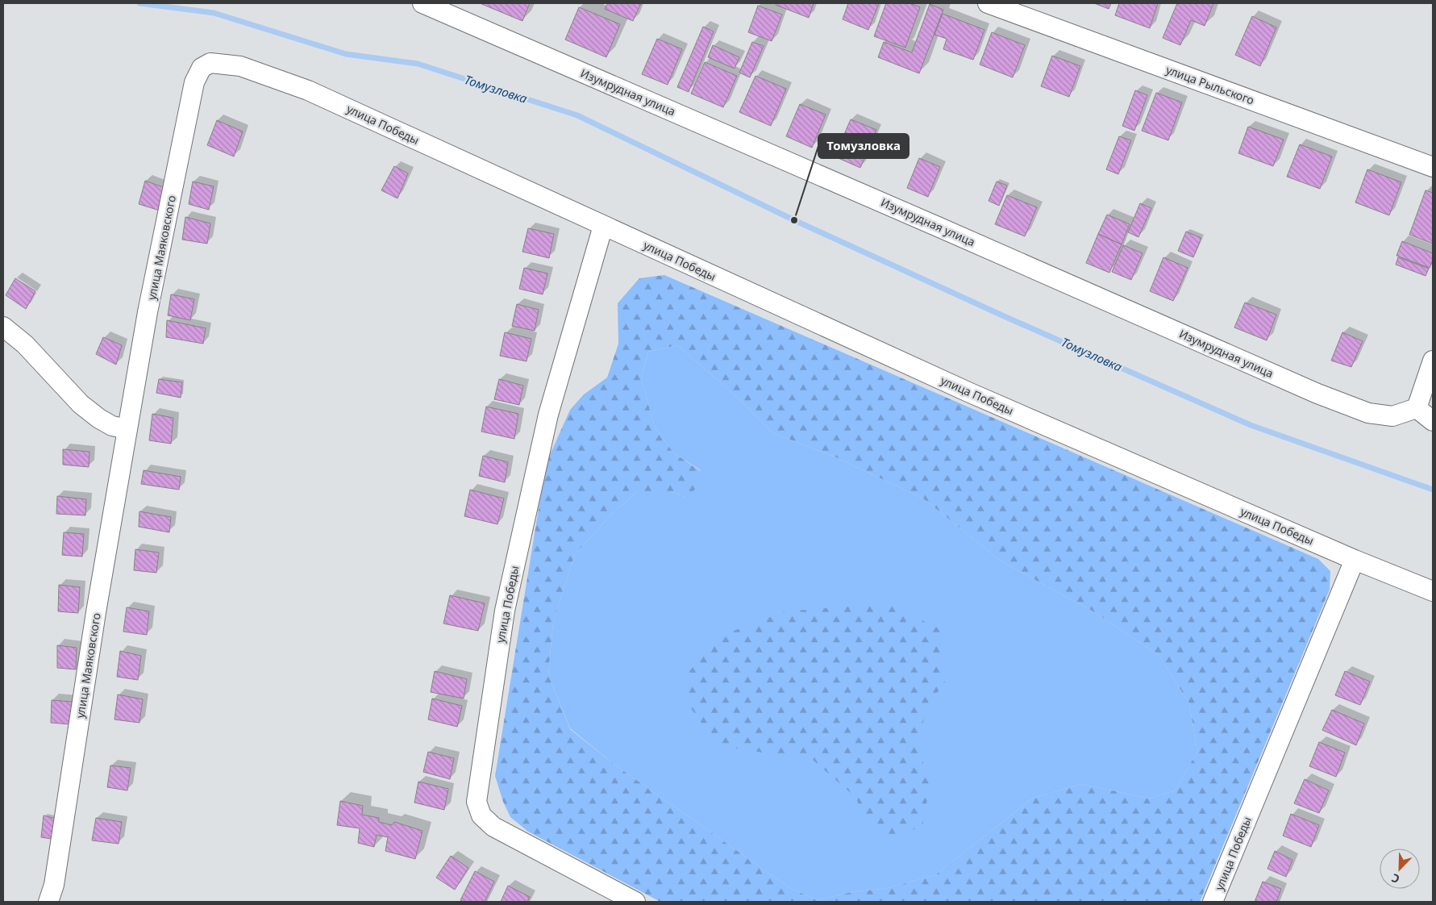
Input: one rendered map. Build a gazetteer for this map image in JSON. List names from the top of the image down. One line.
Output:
{"streets":{"street":["улица Рыльского","Изумрудная улица","улица Победы","улица Маяковского"]},"crossings":[["улица Победы","улица Маяковского"]],"water":["Томузловка"],"places":["Томузловка"],"north":"bottom left"}
